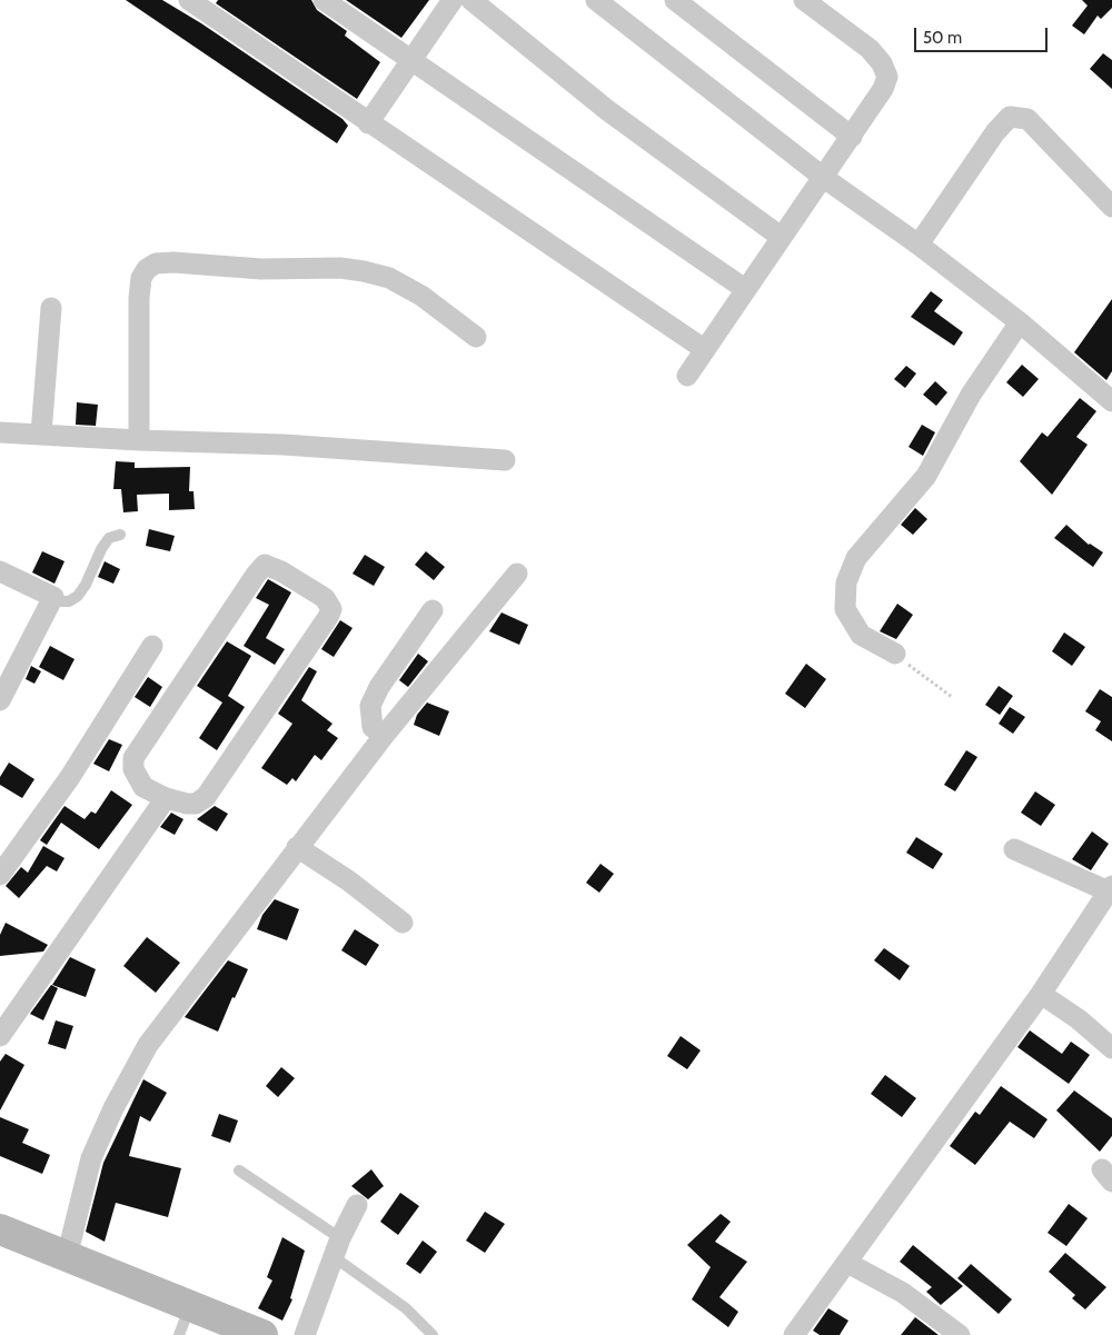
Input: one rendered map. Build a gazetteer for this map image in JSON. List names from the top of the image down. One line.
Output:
{"scale_bar":"50 m"}
